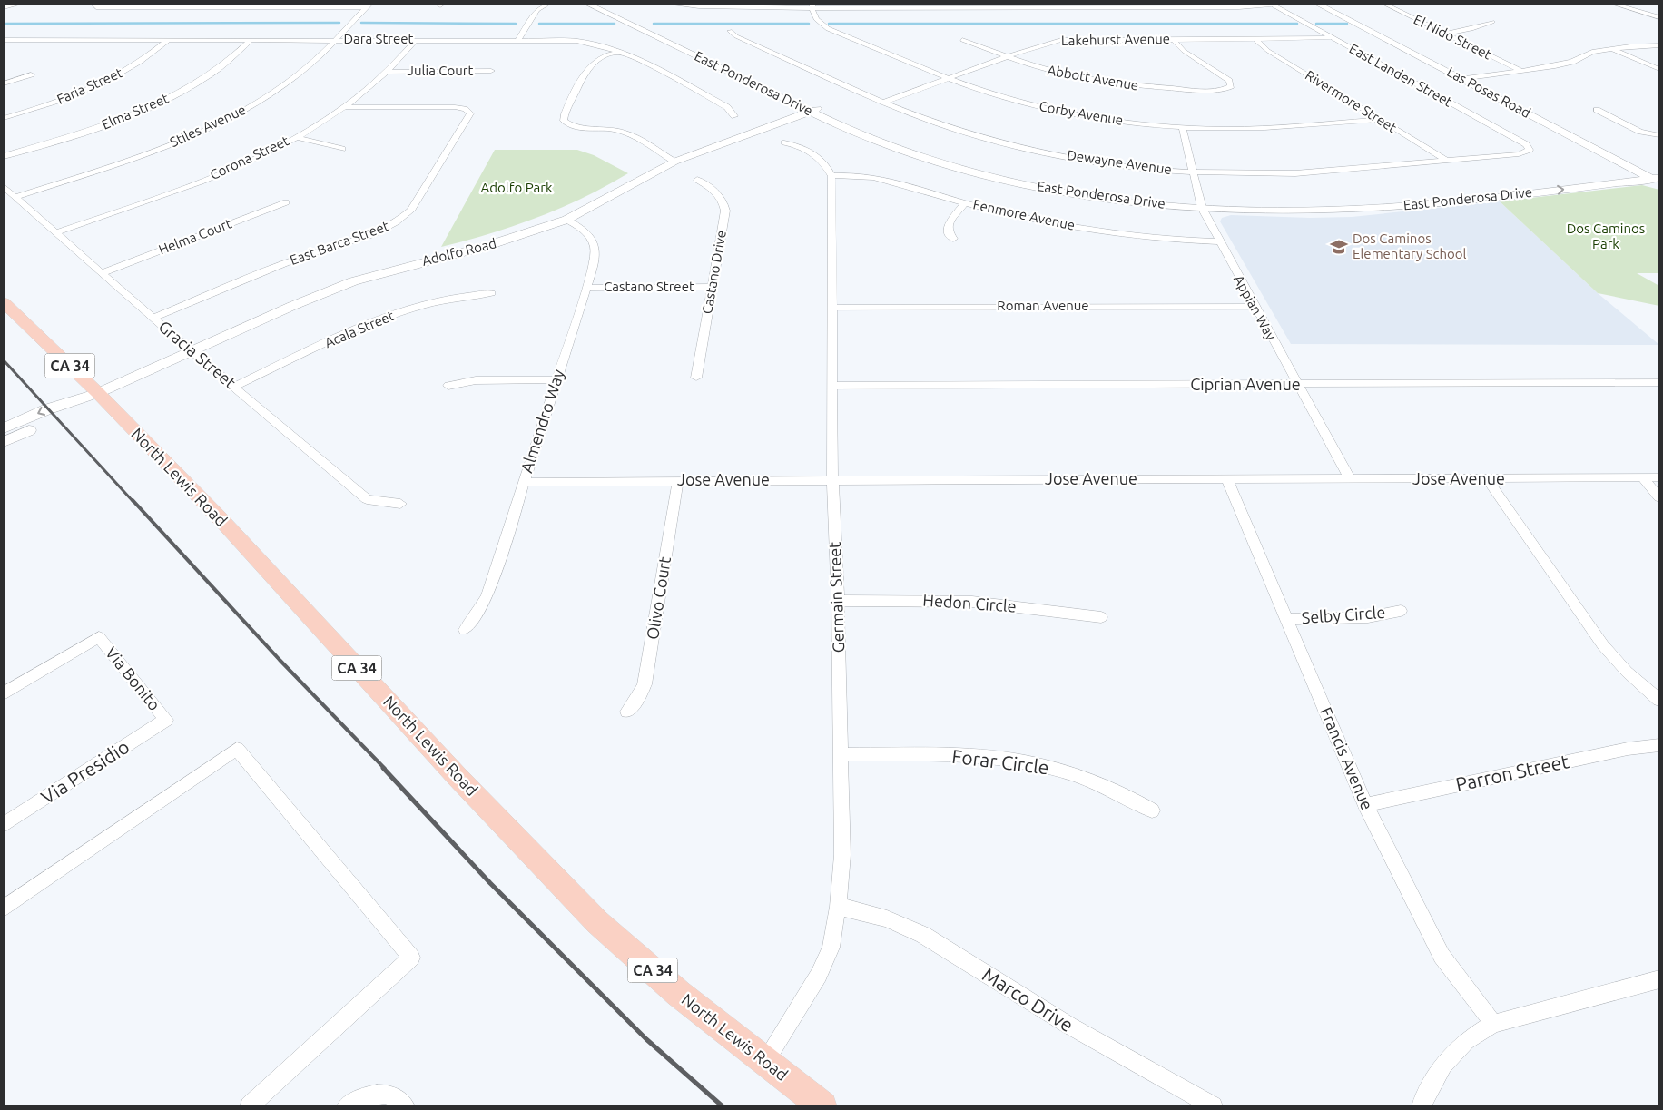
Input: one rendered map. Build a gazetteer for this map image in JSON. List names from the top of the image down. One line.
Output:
{"streets":{"main road":["East Ponderosa Drive","Las Posas Road","Adolfo Road","CA 34","North Lewis Road"],"street":["El Nido Street","Dara Street","Lakehurst Avenue","Julia Court","East Landen Street","Abbott Avenue","Faria Street","Rivermore Street","Elma Street","Corby Avenue","Stiles Avenue","Corona Street","Dewayne Avenue","Fenmore Avenue","Helma Court","East Barca Street","Castano Drive","Castano Street","Roman Avenue","Appian Way","Acala Street","Gracia Street","Ciprian Avenue","Almendro Way","Jose Avenue","Germain Street","Olivo Court","Hedon Circle","Selby Circle","Via Bonito","Francis Avenue","Forar Circle","Via Presidio","Parron Street","Marco Drive"]},"crossings":[["Dara Street","Faria Street"],["Dara Street","Elma Street"],["Dara Street","Stiles Avenue"],["Dara Street","Corona Street"],["Lakehurst Avenue","East Landen Street"],["Lakehurst Avenue","Abbott Avenue"],["Lakehurst Avenue","Rivermore Street"],["Lakehurst Avenue","Corby Avenue"],["Lakehurst Avenue","Dewayne Avenue"],["Julia Court","Corona Street"],["East Landen Street","Dewayne Avenue"],["East Ponderosa Drive","Las Posas Road"],["East Ponderosa Drive","Adolfo Road"],["East Ponderosa Drive","Appian Way"],["Rivermore Street","Corby Avenue"],["Rivermore Street","Dewayne Avenue"],["Corby Avenue","Appian Way"],["Stiles Avenue","Gracia Street"],["Corona Street","East Barca Street"],["Corona Street","Gracia Street"],["Dewayne Avenue","Appian Way"],["Fenmore Avenue","Appian Way"],["Fenmore Avenue","Germain Street"],["Helma Court","Gracia Street"],["East Barca Street","Gracia Street"],["Adolfo Road","Gracia Street"],["Adolfo Road","Almendro Way"],["Adolfo Road","North Lewis Road"],["Castano Drive","Castano Street"],["Castano Street","Almendro Way"],["Roman Avenue","Appian Way"],["Roman Avenue","Germain Street"],["Appian Way","Ciprian Avenue"],["Appian Way","Jose Avenue"],["Acala Street","Gracia Street"],["Ciprian Avenue","Germain Street"],["Almendro Way","Jose Avenue"],["North Lewis Road","Germain Street"],["Jose Avenue","Germain Street"],["Jose Avenue","Olivo Court"],["Jose Avenue","Francis Avenue"],["Germain Street","Hedon Circle"],["Germain Street","Forar Circle"],["Germain Street","Marco Drive"],["Selby Circle","Francis Avenue"],["Via Bonito","Via Presidio"],["Francis Avenue","Parron Street"]],"parks":["Adolfo Park","Dos Caminos Park"],"places":{"school or university":["Dos Caminos Elementary School"]}}
